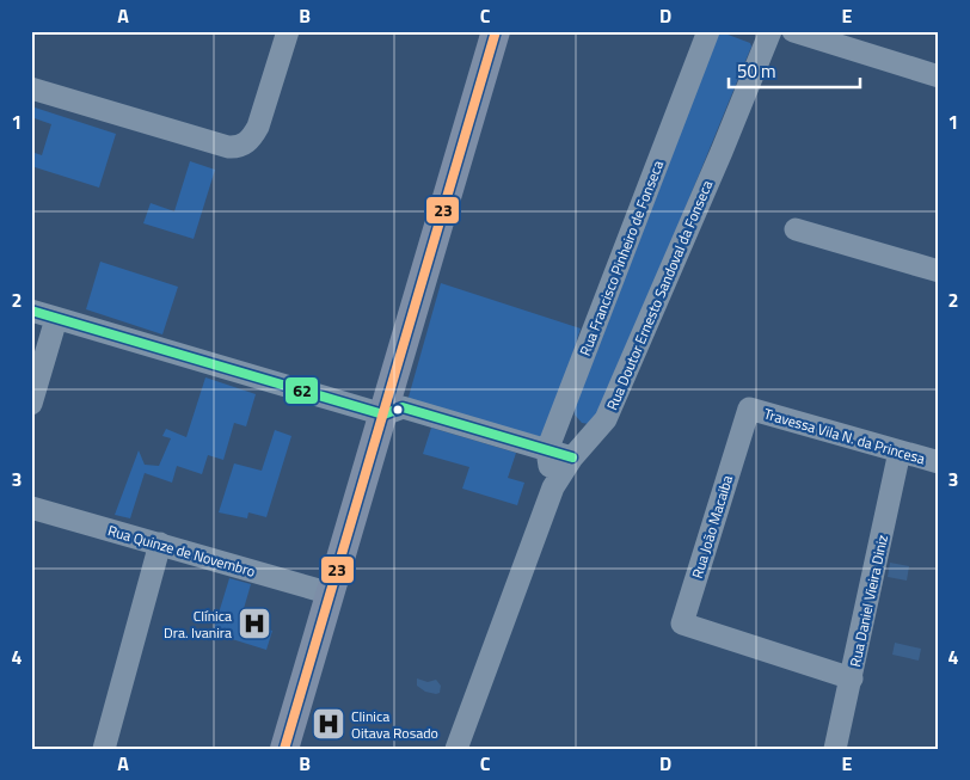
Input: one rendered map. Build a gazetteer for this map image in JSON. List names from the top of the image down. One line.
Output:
{"streets":{"street":["Rua Francisco Pinheiro de Fonseca","Rua Doutor Ernesto Sandoval da Fonseca","Travessa Vila N. da Princesa","Rua João Macaiba","Rua Quinze de Novembro","Rua Daniel Vieira Diniz"]},"crossings":[["Travessa Vila N. da Princesa","Rua João Macaiba"],["Travessa Vila N. da Princesa","Rua Daniel Vieira Diniz"],["Rua João Macaiba","Rua Daniel Vieira Diniz"]],"places":{"hospital":["Clínica Dra. Ivanira","Clinica Oitava Rosado"]},"lines":["transit line 23","transit line 62"],"scale_bar":"50 m","grid":{"columns":["A","B","C","D","E"],"rows":["1","2","3","4"]}}
